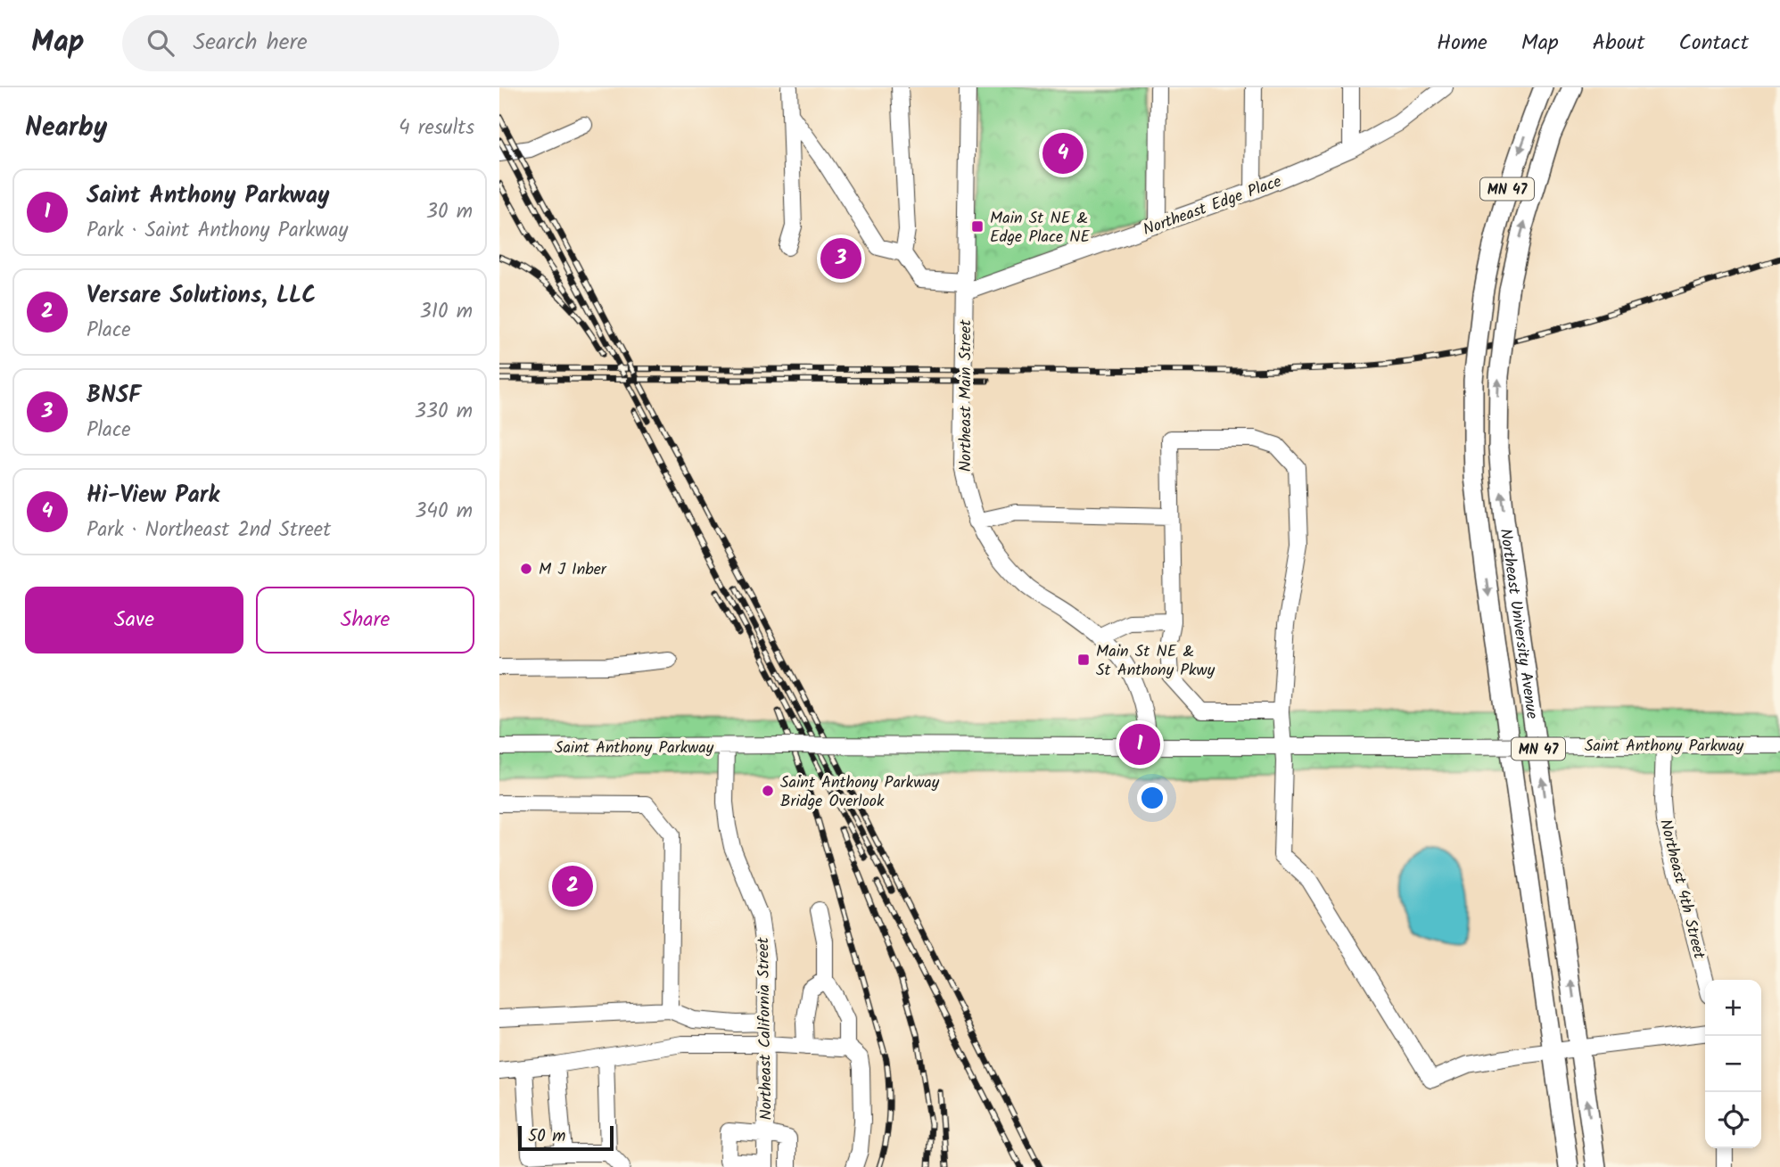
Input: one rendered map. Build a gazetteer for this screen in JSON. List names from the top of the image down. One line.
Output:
{"streets":{"main road":["MN 47","Northeast University Avenue"],"street":["Northeast Edge Place","Northeast Main Street","Saint Anthony Parkway","Northeast 4th Street","Northeast California Street"]},"crossings":[["Northeast Edge Place","Northeast Main Street"],["Northeast Main Street","Saint Anthony Parkway"],["Saint Anthony Parkway","Northeast 4th Street"],["Saint Anthony Parkway","Northeast California Street"]],"places":{"transit":["Main St NE & Edge Place NE","Main St NE & St Anthony Pkwy"],"other":["M J Inber","Saint Anthony Parkway Bridge Overlook"]},"scale_bar":"50 m","page":{"header":"Map","search":"Search here","nav":["Home","Map","About","Contact"],"heading":["Nearby","4 results"],"pins":["4","3","1","2"],"list":[{"mark":"1","name":"Saint Anthony Parkway","note":"Park · Saint Anthony Parkway","value":"30 m"},{"mark":"2","name":"Versare Solutions, LLC","note":"Place","value":"310 m"},{"mark":"3","name":"BNSF","note":"Place","value":"330 m"},{"mark":"4","name":"Hi-View Park","note":"Park · Northeast 2nd Street","value":"340 m"}],"buttons":["Save","Share"],"map_buttons":["+","−"],"scale":"50 m"}}
